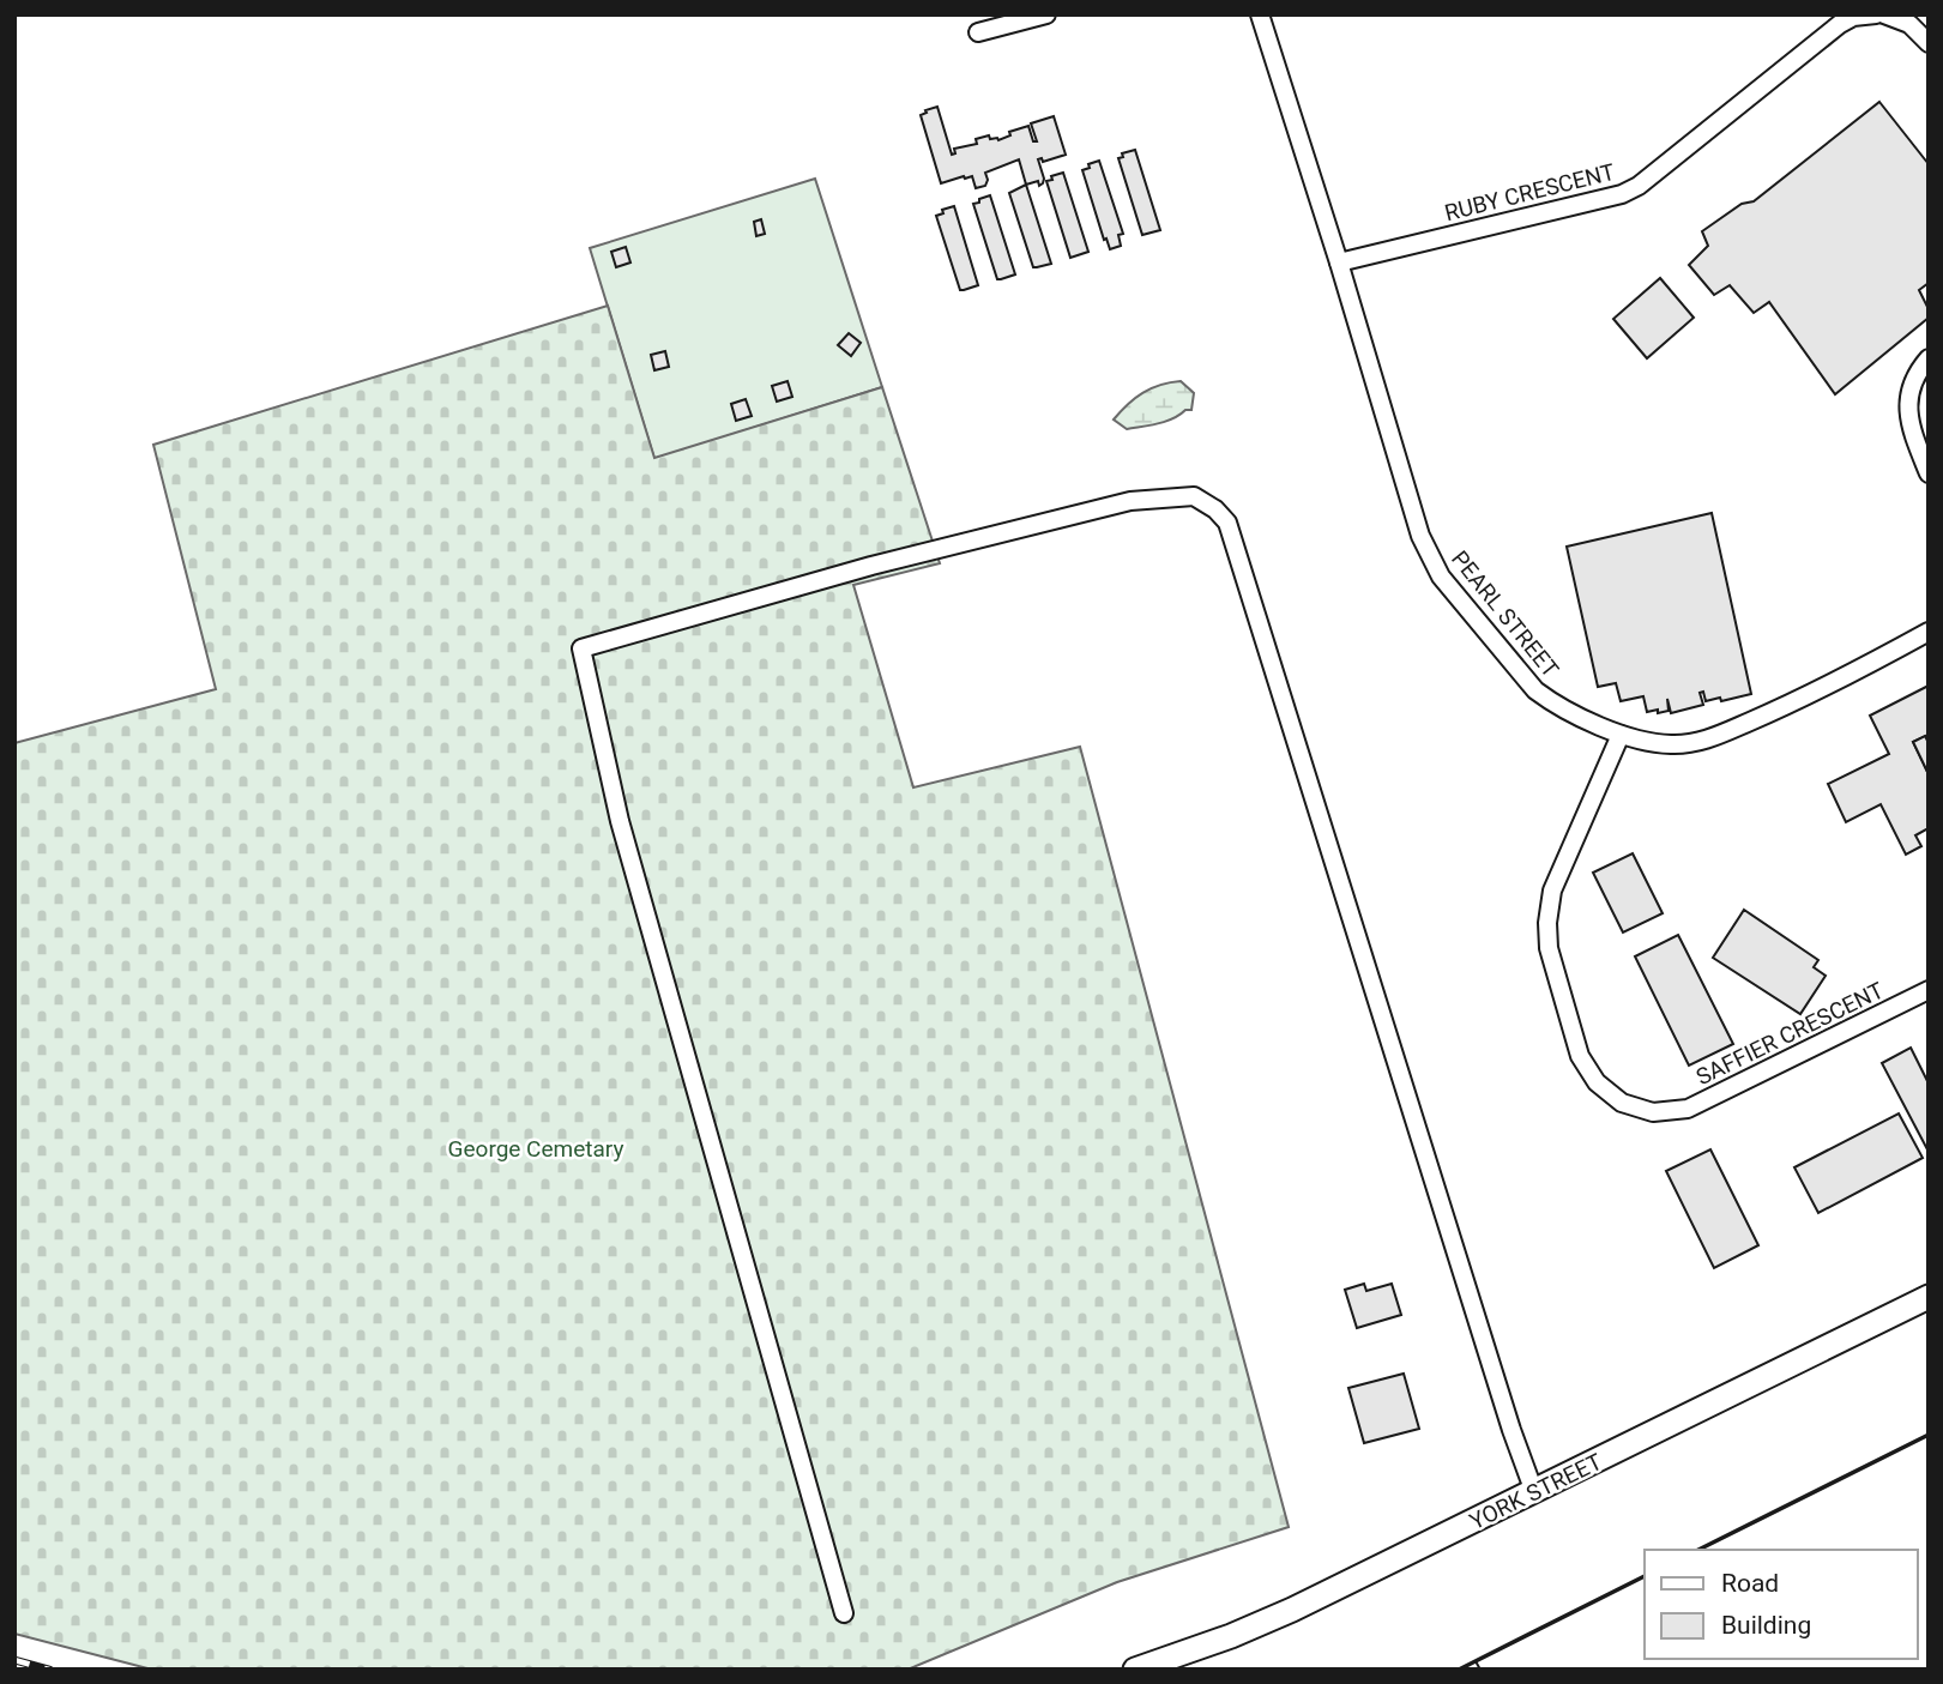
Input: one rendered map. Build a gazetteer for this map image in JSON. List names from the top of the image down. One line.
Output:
{"streets":{"main road":["YORK STREET"],"street":["RUBY CRESCENT","PEARL STREET","SAFFIER CRESCENT"]},"crossings":[["RUBY CRESCENT","PEARL STREET"],["PEARL STREET","SAFFIER CRESCENT"]],"parks":["George Cemetary"],"legend":["Road","Building"]}
